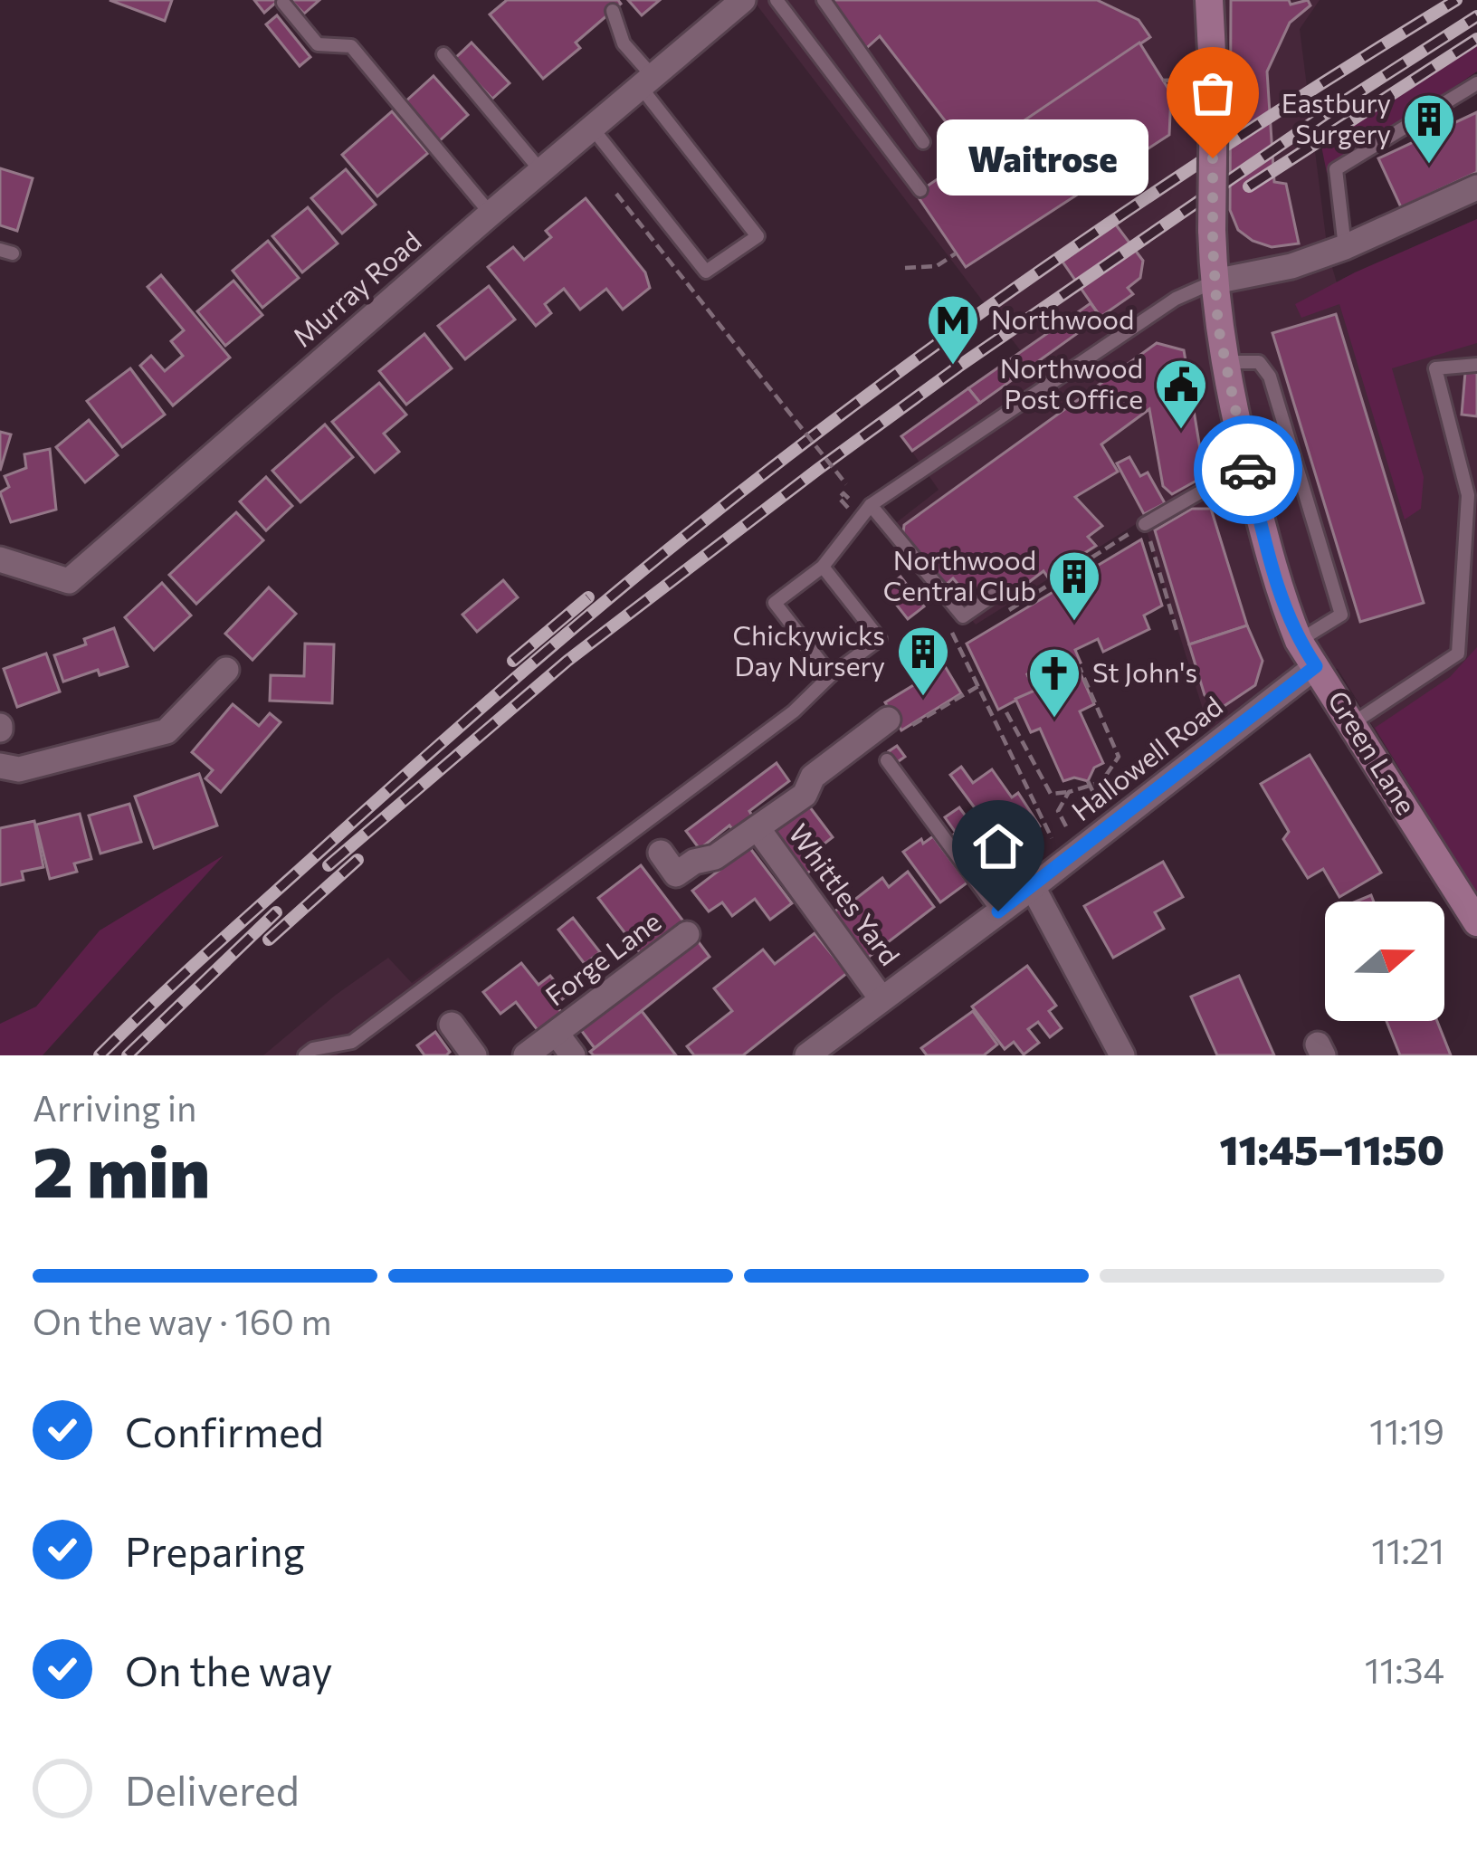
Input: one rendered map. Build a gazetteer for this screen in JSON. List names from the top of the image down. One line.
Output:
{"streets":{"main road":["Green Lane"],"street":["Murray Road","Hallowell Road","Whittles Yard","Forge Lane"]},"crossings":[["Green Lane","Hallowell Road"],["Hallowell Road","Whittles Yard"]],"places":{"other":["Waitrose"],"building":["Eastbury Surgery","Northwood Central Club","Chickywicks Day Nursery"],"metro station":["Northwood"],"public building":["Northwood Post Office"],"church":["St John's"]},"north":"right","page":{"bubble":"Waitrose","heading":["2 min","Arriving in","11:45–11:50"],"bar":"On the way · 160 m","list":[["Confirmed","11:19"],["Preparing","11:21"],["On the way","11:34"],"Delivered"]}}
